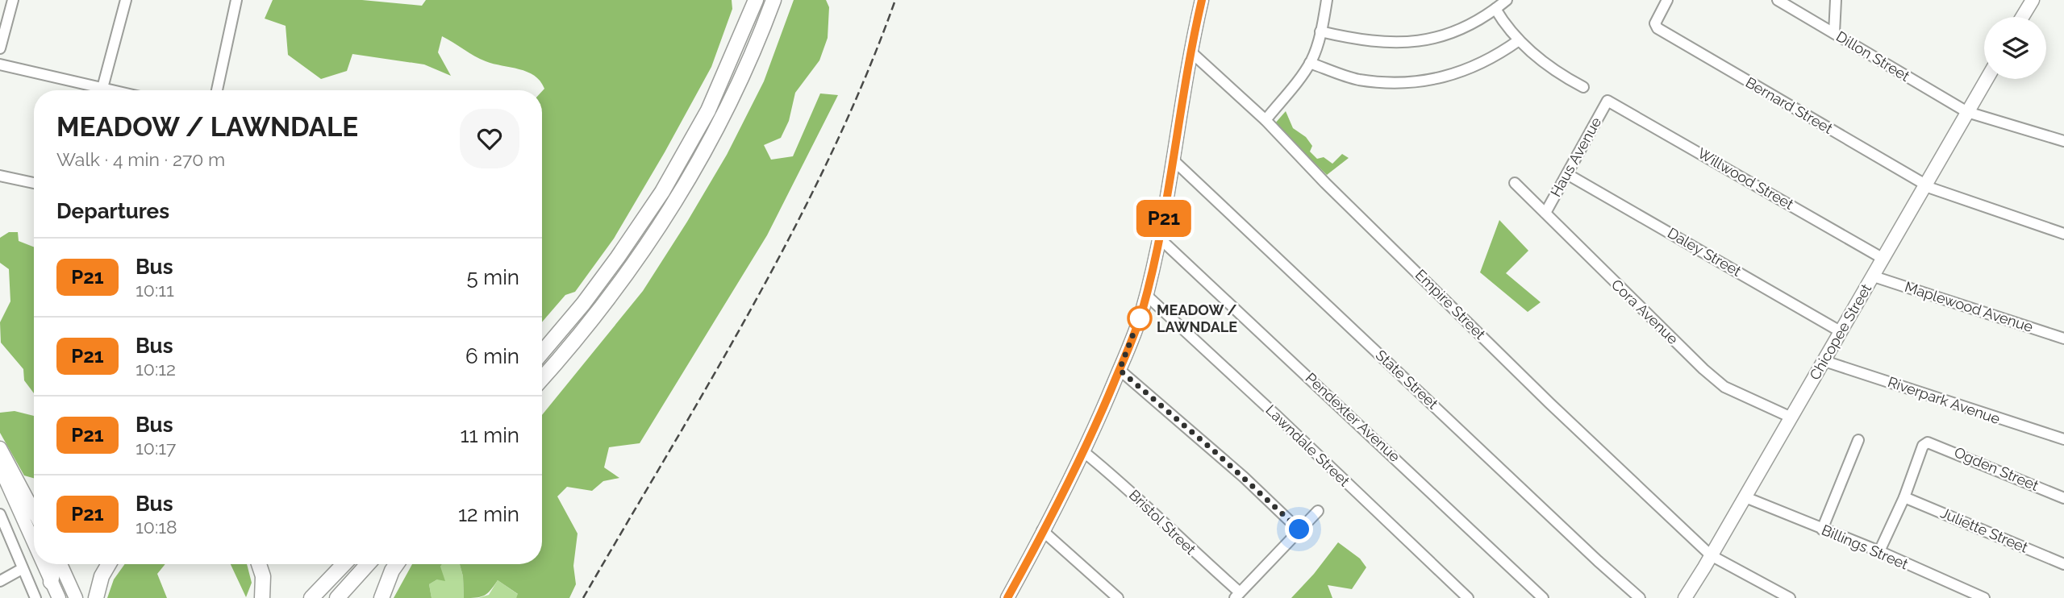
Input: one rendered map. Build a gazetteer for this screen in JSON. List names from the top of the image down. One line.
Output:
{"streets":{"main road":["Chicopee Street"],"street":["Dillon Street","Bernard Street","Haus Avenue","Willwood Street","Daley Street","Empire Street","Maplewood Avenue","Cora Avenue","State Street","Riverpark Avenue","Pendexter Avenue","Lawndale Street","Ogden Street","Bristol Street","Juliette Street","Billings Street"]},"crossings":[["Dillon Street","Chicopee Street"],["Bernard Street","Chicopee Street"],["Haus Avenue","Willwood Street"],["Haus Avenue","Daley Street"],["Haus Avenue","Cora Avenue"],["Willwood Street","Chicopee Street"],["Daley Street","Chicopee Street"],["Empire Street","Chicopee Street"],["Maplewood Avenue","Chicopee Street"],["Cora Avenue","Chicopee Street"],["Chicopee Street","Riverpark Avenue"],["Chicopee Street","Billings Street"],["Ogden Street","Juliette Street"]],"places":["MEADOW / LAWNDALE"],"lines":["bus line P21"],"page":{"on_map":"P21","heading":[["MEADOW / LAWNDALE","Walk · 4 min · 270 m"],"Departures"],"list":[{"mark":"P21","name":"Bus","note":"10:11","value":"5 min"},{"mark":"P21","name":"Bus","note":"10:12","value":"6 min"},{"mark":"P21","name":"Bus","note":"10:17","value":"11 min"},{"mark":"P21","name":"Bus","note":"10:18","value":"12 min"}]}}
